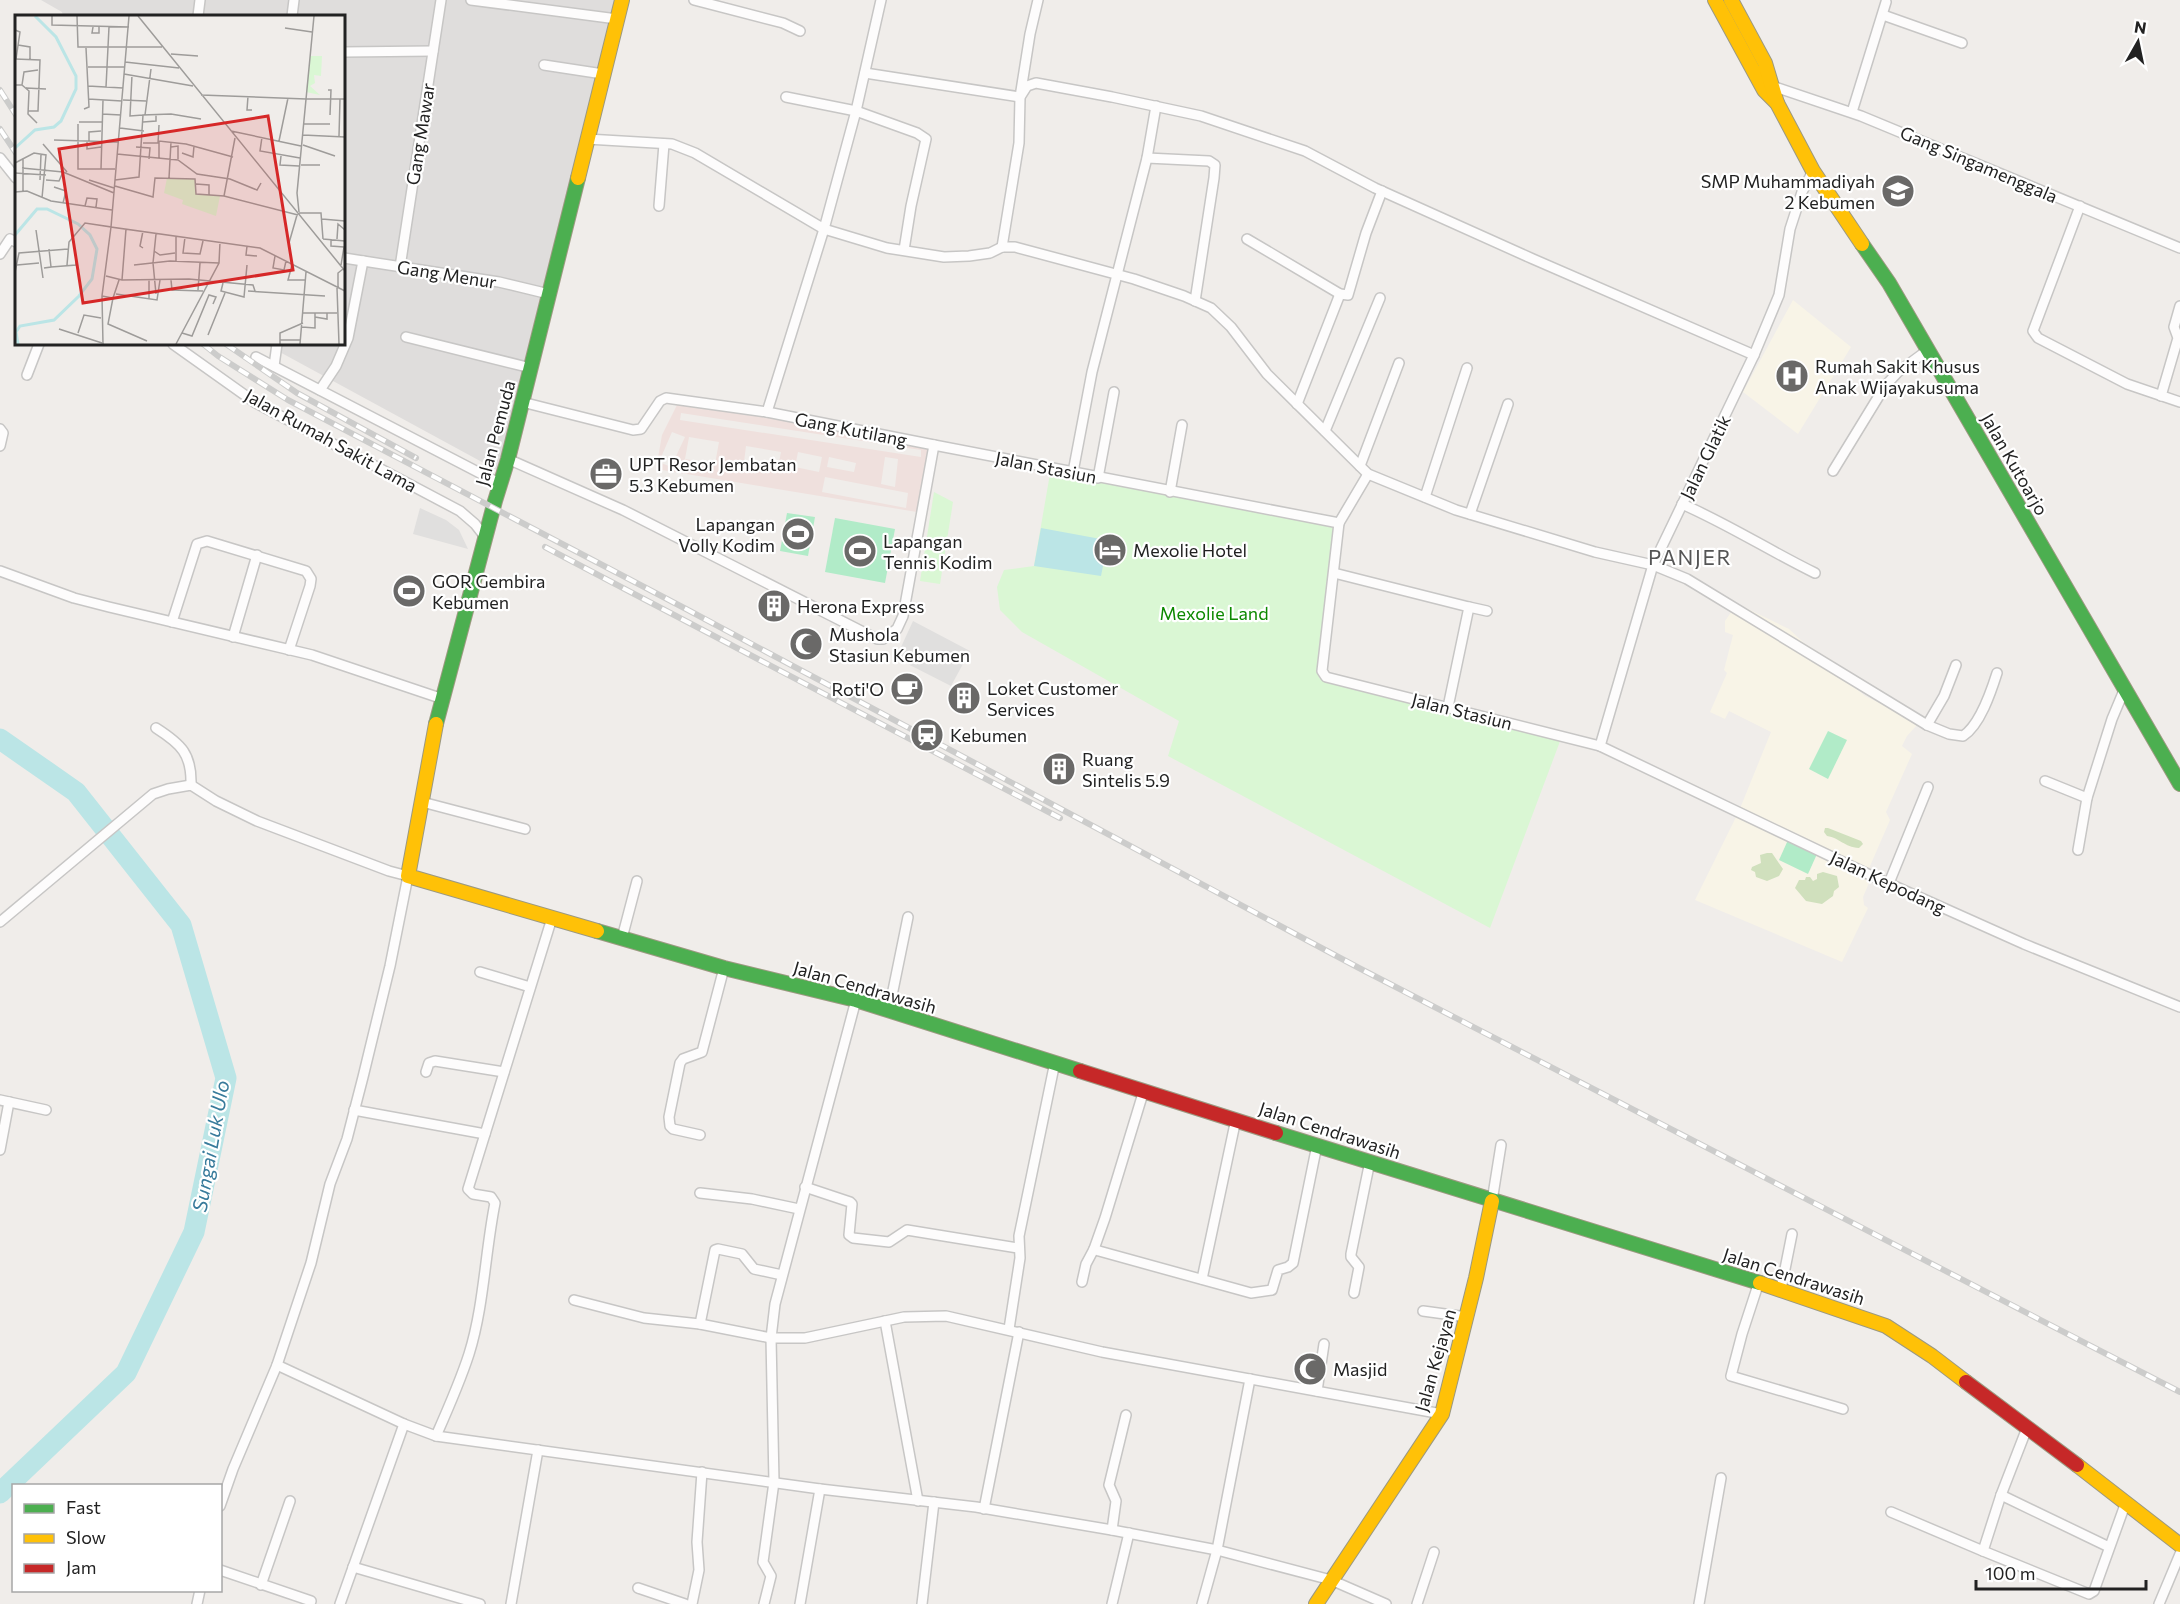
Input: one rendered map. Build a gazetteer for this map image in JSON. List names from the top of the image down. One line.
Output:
{"streets":{"main road":["Jalan Pemuda","Jalan Kutoarjo","Jalan Cendrawasih","Jalan Kejayan"],"street":["Gang Mawar","Gang Singamenggala","Gang Menur","Gang Kutilang","Jalan Rumah Sakit Lama","Jalan Glatik","Jalan Stasiun","Jalan Kepodang"]},"crossings":[["Gang Mawar","Gang Menur"],["Gang Singamenggala","Jalan Kutoarjo"],["Gang Menur","Jalan Pemuda"],["Gang Kutilang","Jalan Pemuda"],["Gang Kutilang","Jalan Stasiun"],["Jalan Pemuda","Jalan Rumah Sakit Lama"],["Jalan Pemuda","Jalan Cendrawasih"],["Jalan Glatik","Jalan Kutoarjo"],["Jalan Glatik","Jalan Stasiun"],["Jalan Glatik","Jalan Kepodang"],["Jalan Stasiun","Jalan Kepodang"],["Jalan Cendrawasih","Jalan Kejayan"]],"districts":["PANJER"],"water":["Sungai Luk Ulo"],"parks":["Mexolie Land"],"places":{"school or university":["SMP Muhammadiyah 2 Kebumen"],"hospital":["Rumah Sakit Khusus Anak Wijayakusuma"],"office":["UPT Resor Jembatan 5.3 Kebumen"],"sports":["Lapangan Volly Kodim","Lapangan Tennis Kodim","GOR Gembira Kebumen"],"hotel":["Mexolie Hotel"],"building":["Herona Express","Loket Customer Services","Ruang Sintelis 5.9"],"mosque":["Mushola Stasiun Kebumen","Masjid"],"cafe":["Roti'O"],"station":["Kebumen"]},"legend":["Fast","Slow","Jam"],"scale_bar":"100 m","north":"top"}
